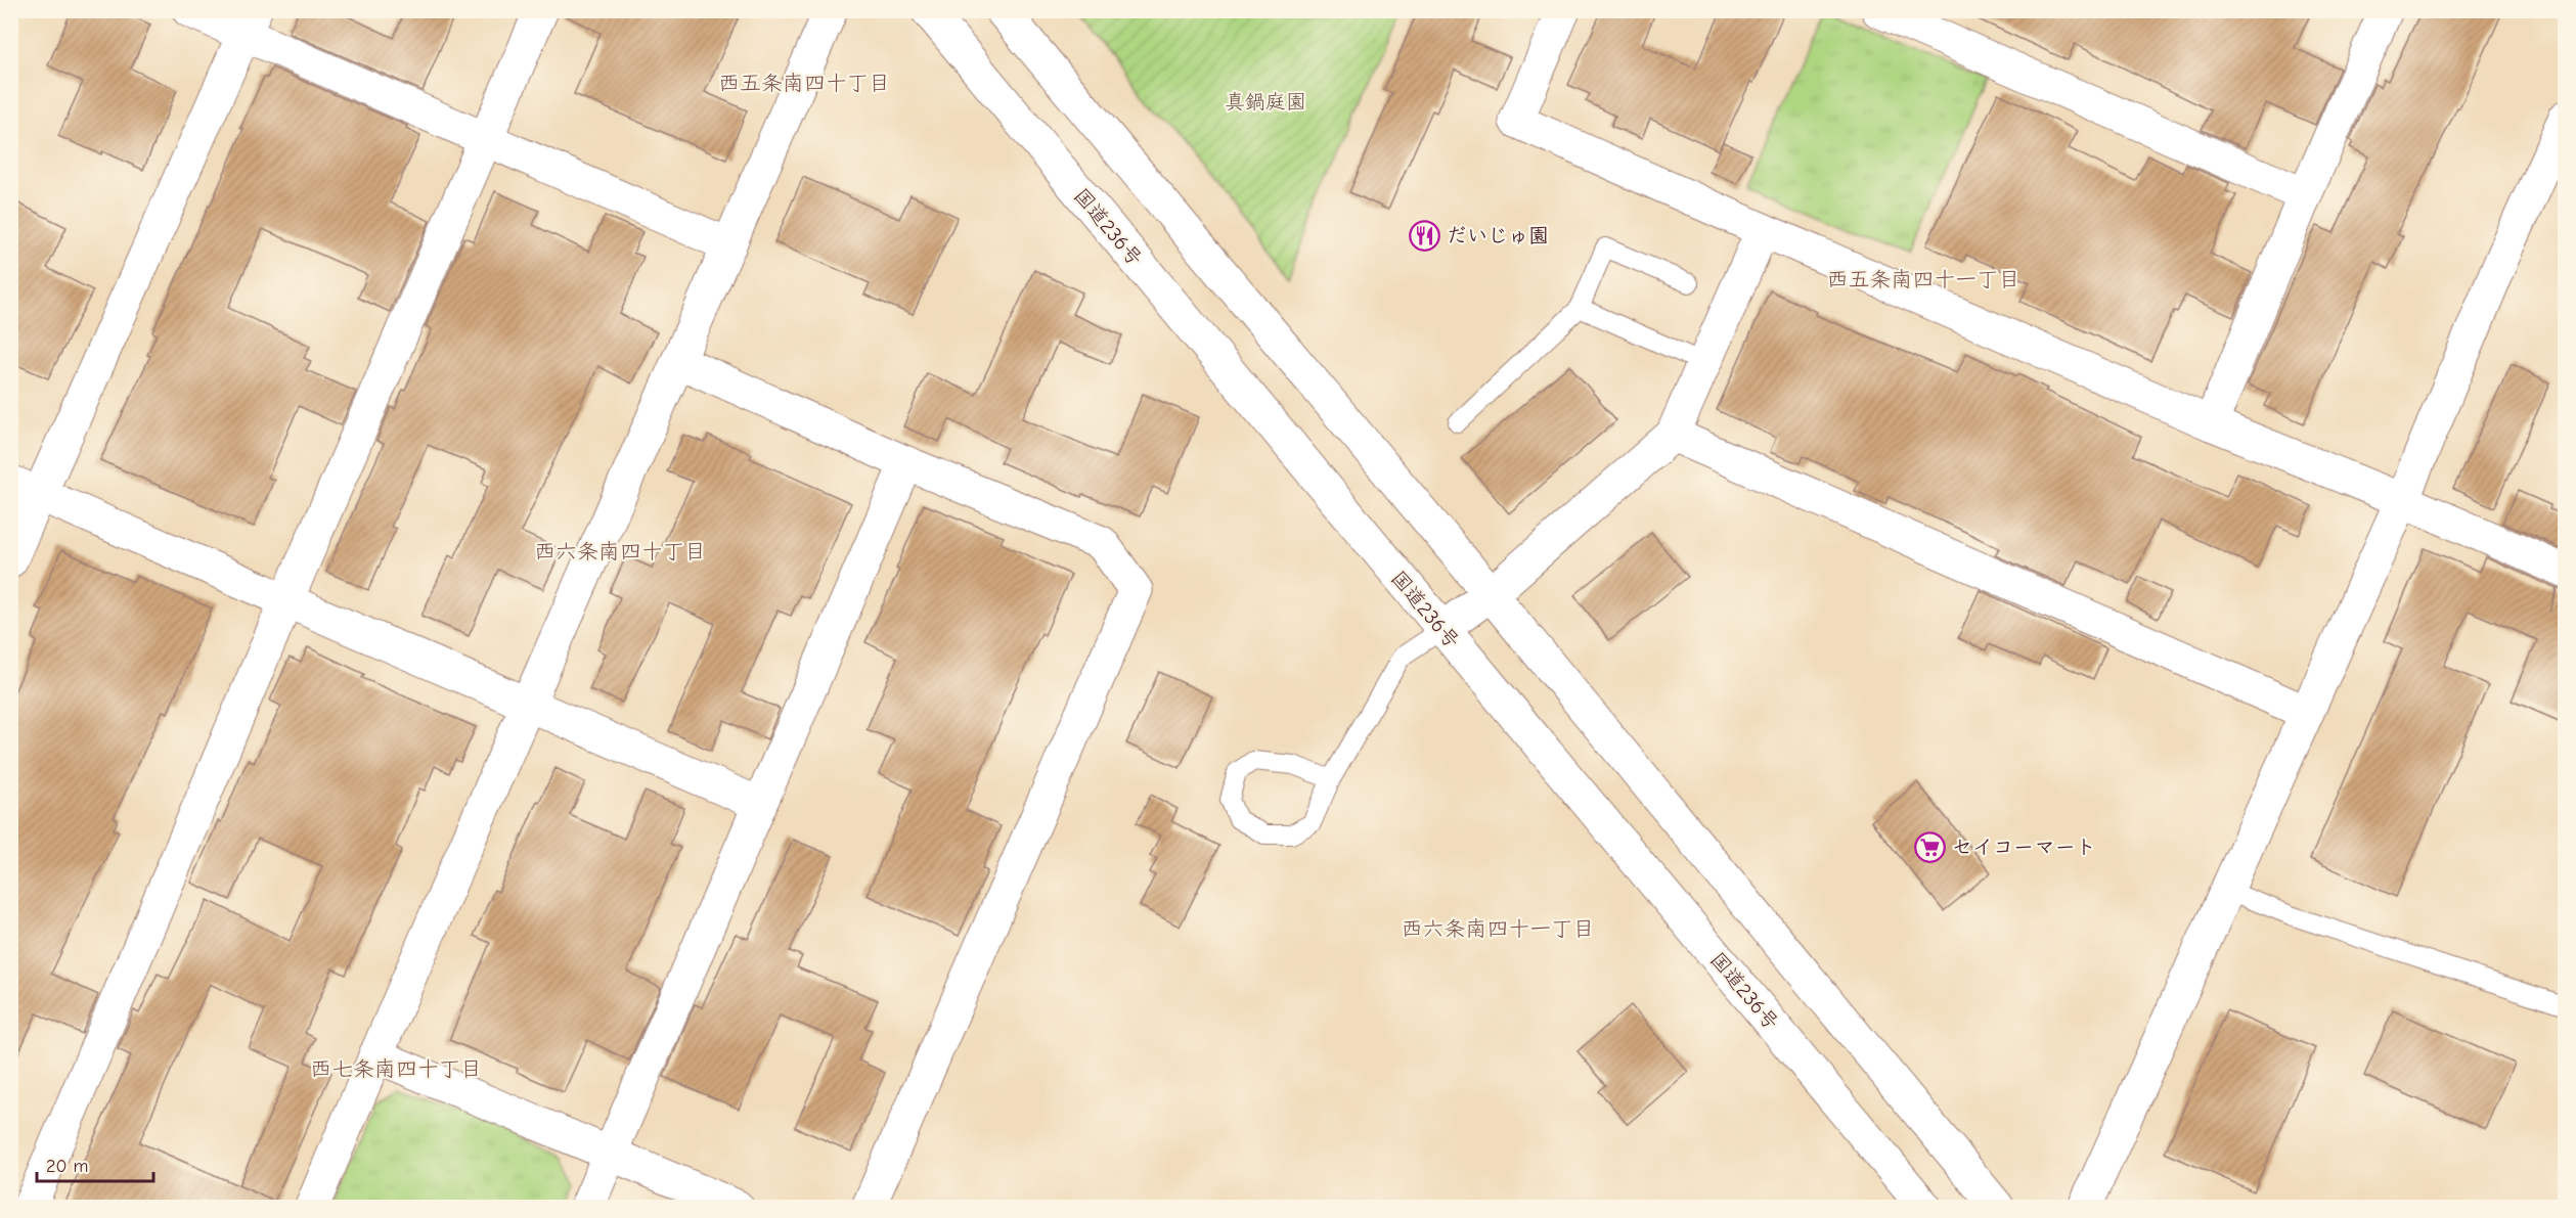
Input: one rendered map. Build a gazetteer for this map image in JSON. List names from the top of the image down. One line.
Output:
{"streets":{"main road":["国道236号"]},"districts":["西五条南四十丁目","西五条南四十一丁目","西六条南四十丁目","西六条南四十一丁目","西七条南四十丁目"],"parks":["真鍋庭園"],"places":{"restaurant":["だいじゅ園"],"supermarket":["セイコーマート"]},"scale_bar":"20 m"}
